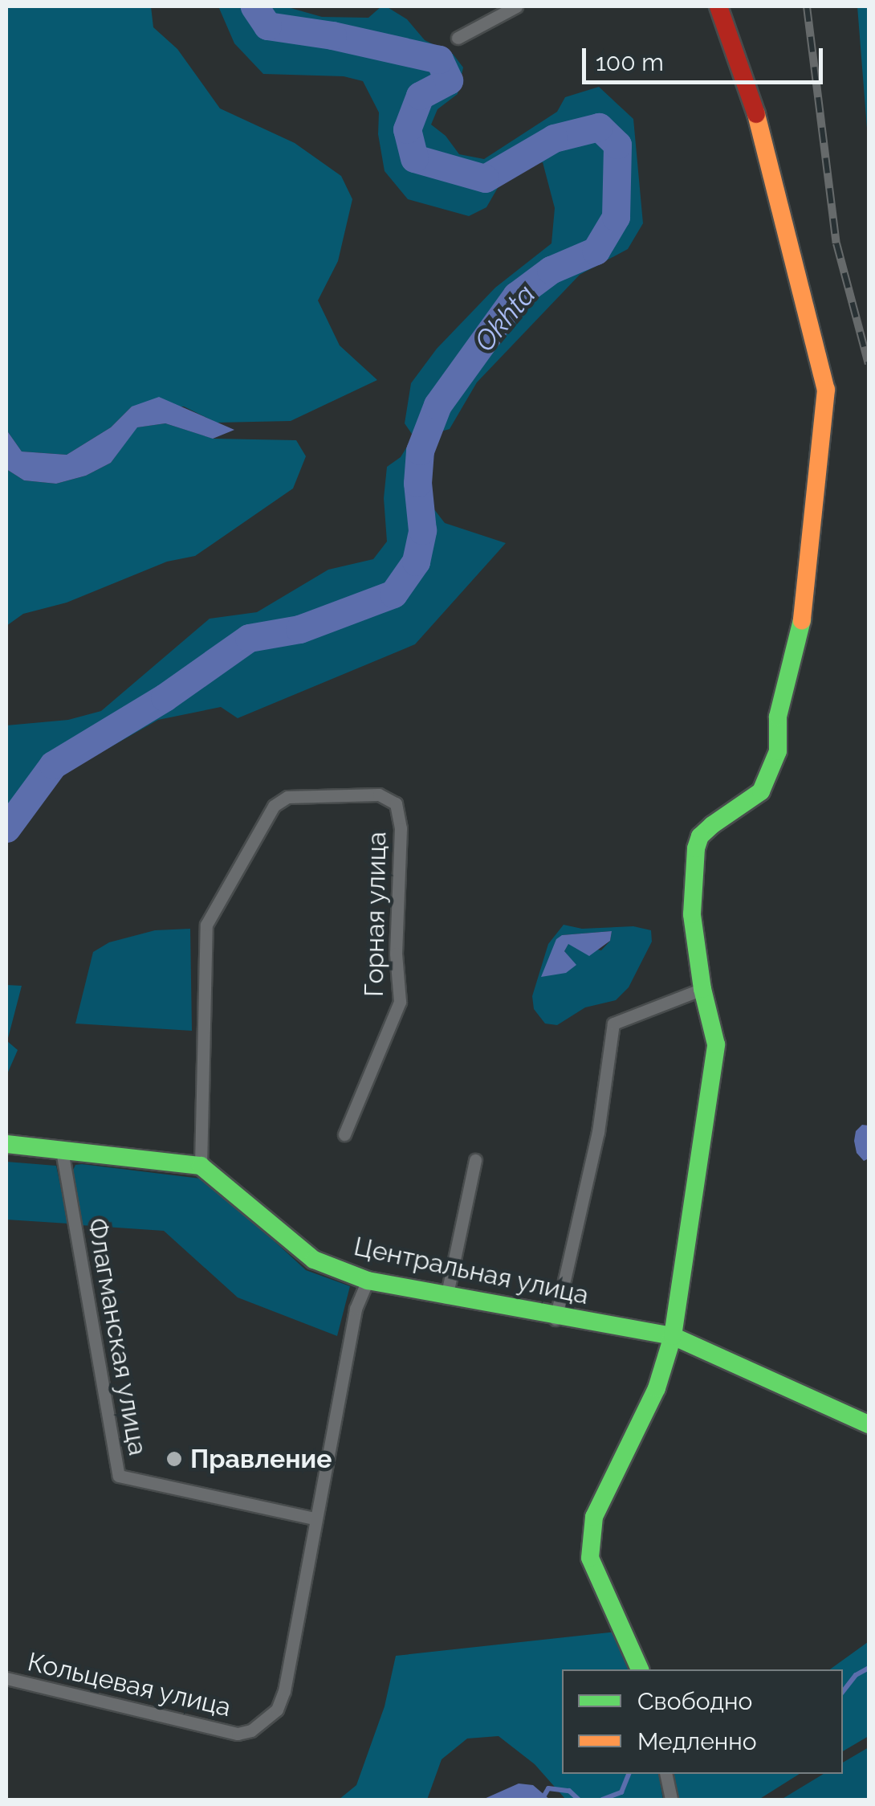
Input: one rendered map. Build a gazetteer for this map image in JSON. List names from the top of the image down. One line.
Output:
{"streets":{"street":["Горная улица","Центральная улица","Флагманская улица","Кольцевая улица"]},"crossings":[["Горная улица","Центральная улица"],["Центральная улица","Кольцевая улица"],["Флагманская улица","Кольцевая улица"]],"water":["Okhta"],"places":["Правление"],"legend":["Свободно","Медленно"],"scale_bar":"100 m"}
